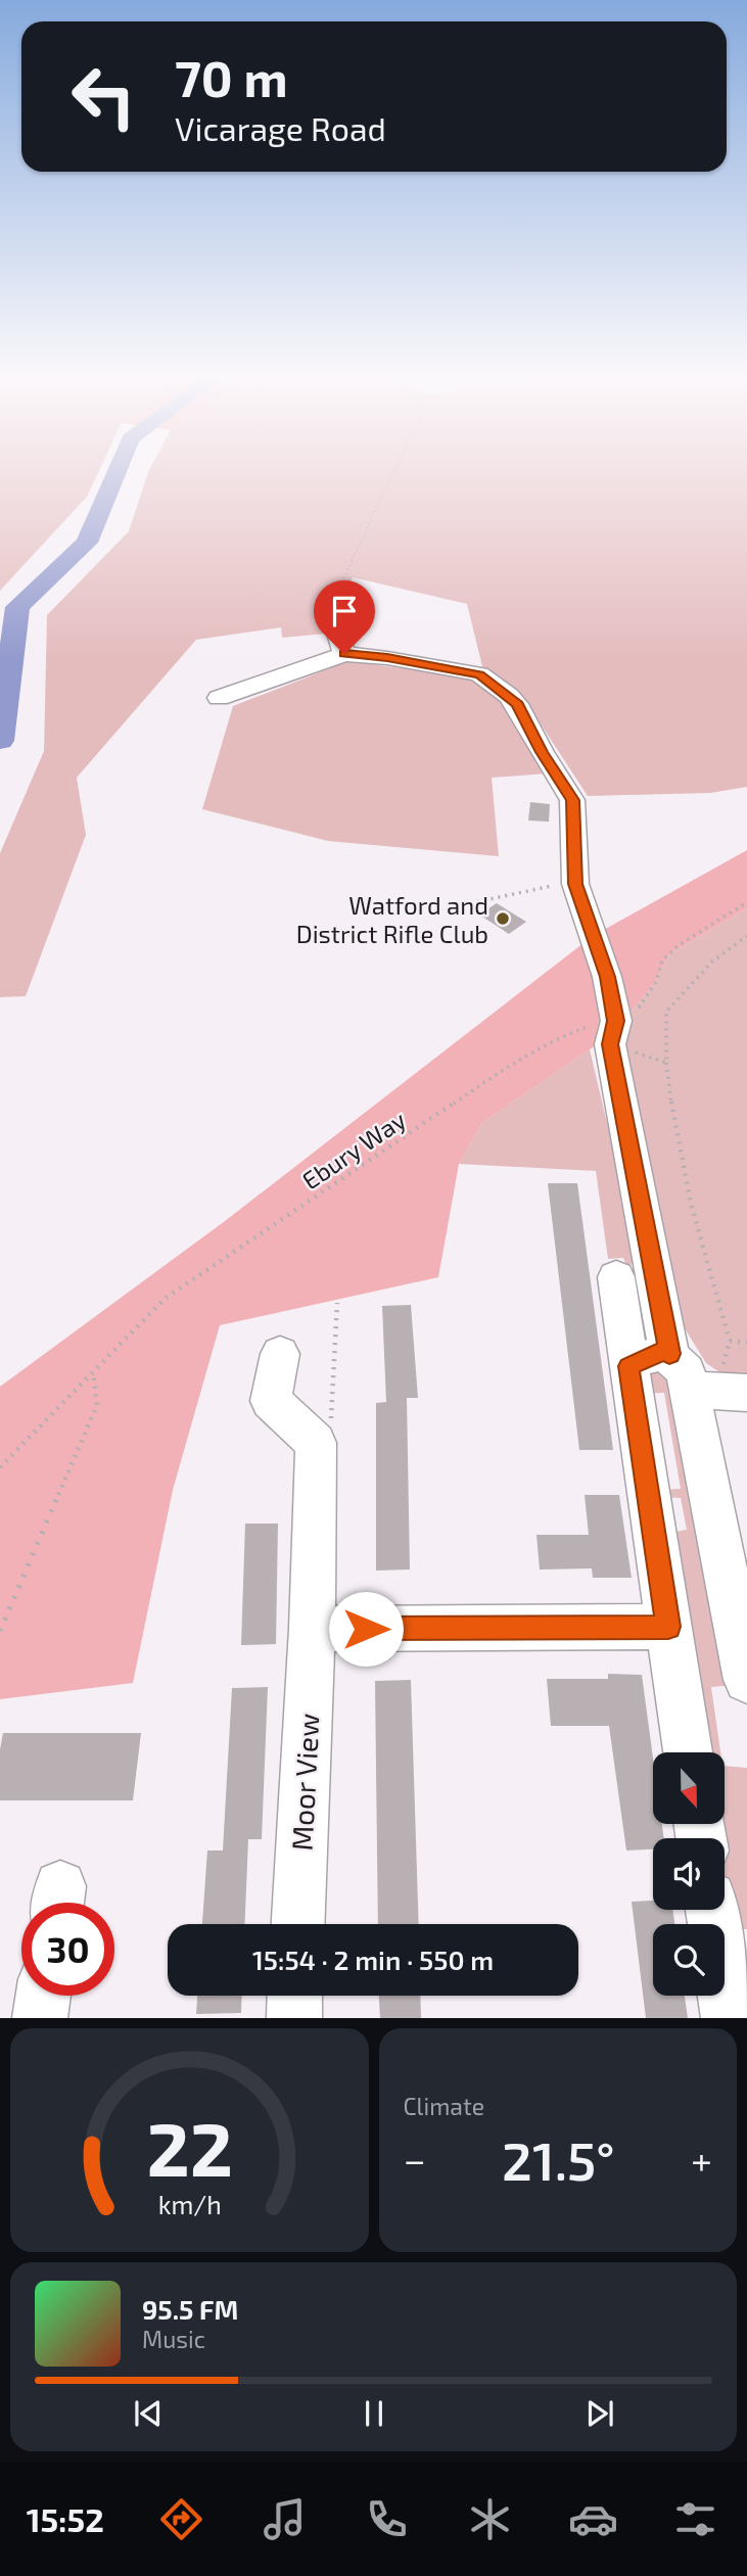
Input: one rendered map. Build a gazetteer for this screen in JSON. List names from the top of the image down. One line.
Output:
{"streets":{"street":["Moor View"],"path":["Ebury Way"]},"places":["Watford and District Rifle Club"],"north":"bottom","page":{"turn":["70 m","Vicarage Road"],"limit":"30","trip":"15:54 · 2 min · 550 m","tile":"Climate","heat":["−","21.5°","+"],"song":["95.5 FM","Music"],"tabs":"15:52","gauge":["22","km/h"]}}
